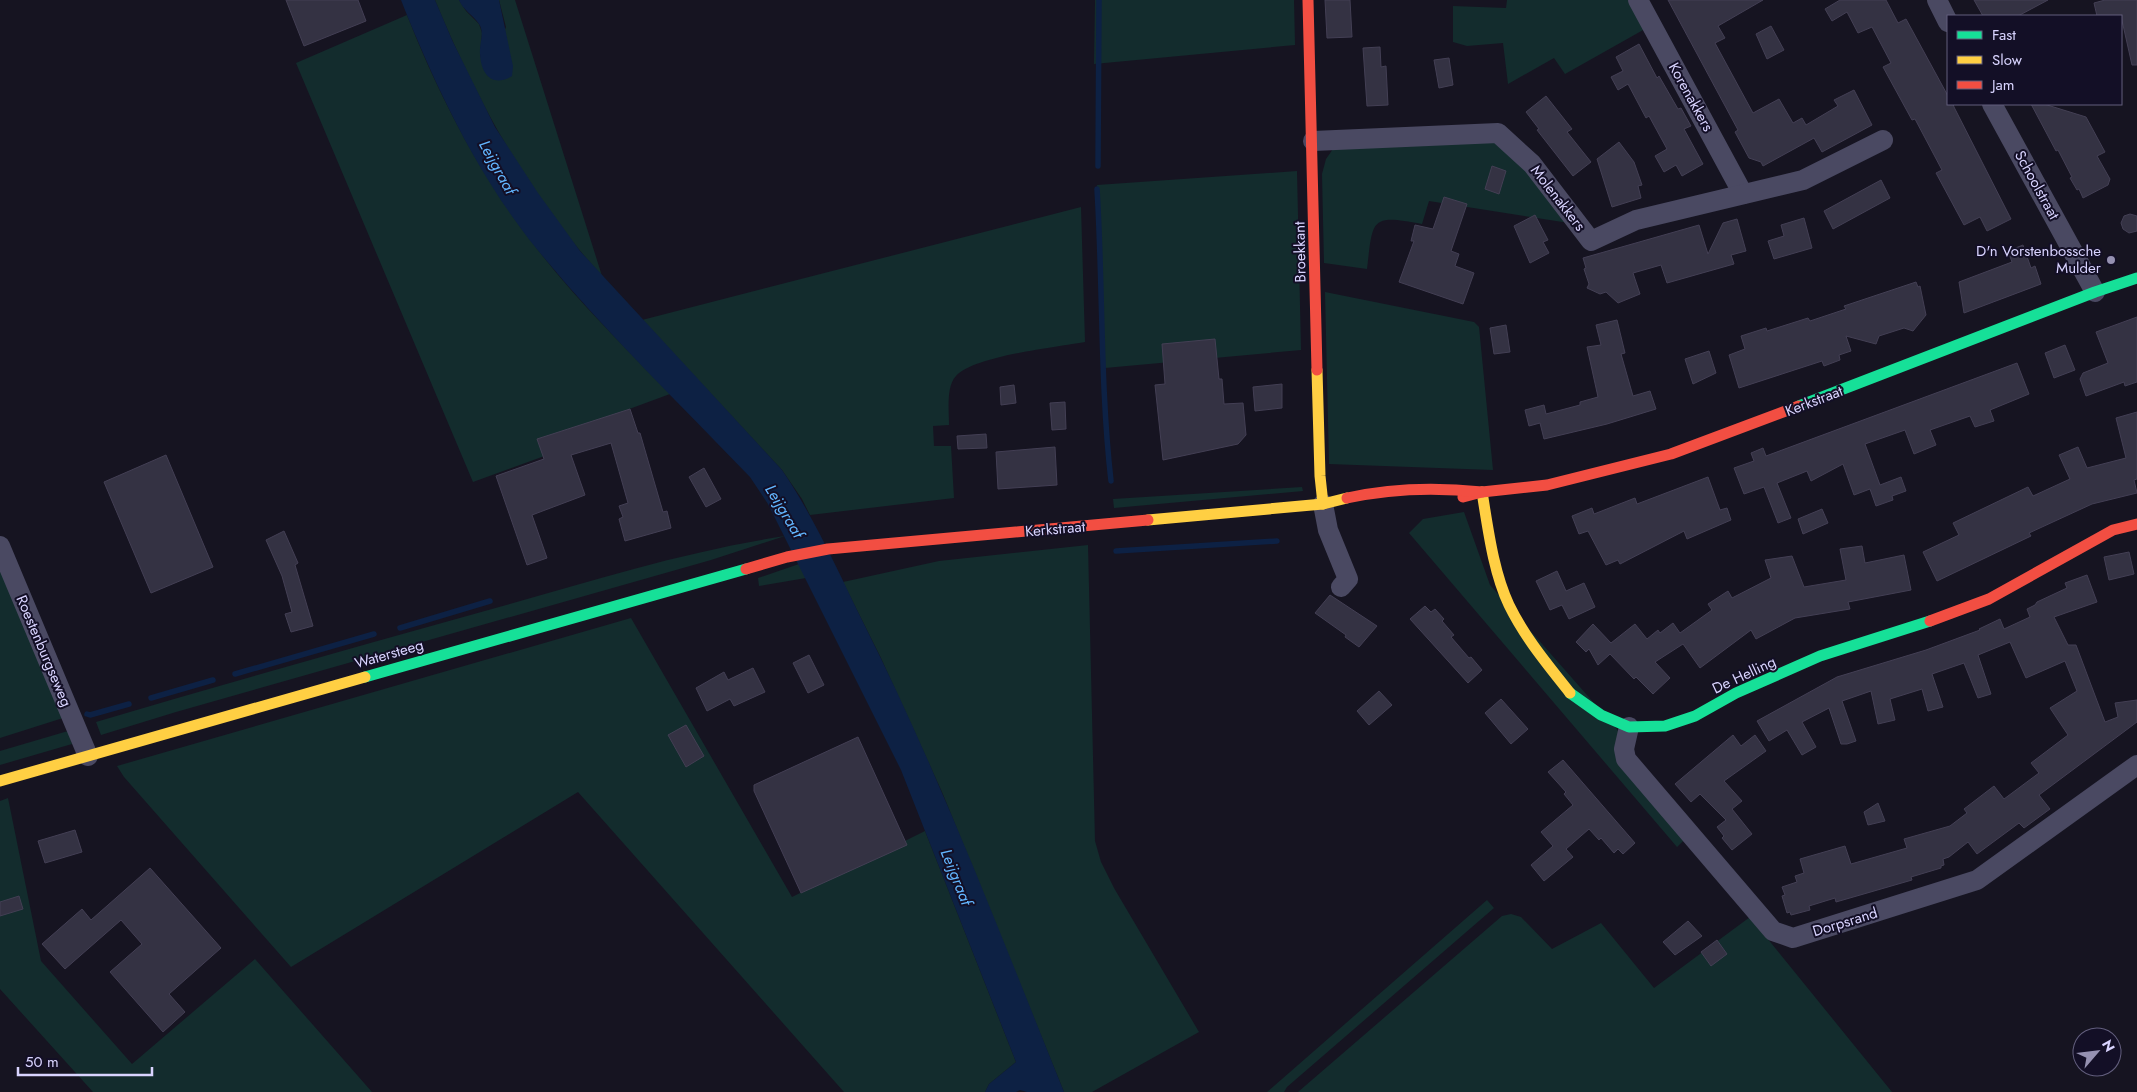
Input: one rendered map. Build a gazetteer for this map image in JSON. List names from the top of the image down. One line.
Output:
{"streets":{"street":["Korenakkers","Schoolstraat","Molenakkers","Broekkant","Kerkstraat","Roestenburgseweg","Watersteeg","De Helling","Dorpsrand"]},"crossings":[["Korenakkers","Molenakkers"],["Schoolstraat","Kerkstraat"],["Molenakkers","Broekkant"],["Broekkant","Kerkstraat"],["Kerkstraat","Watersteeg"],["Kerkstraat","De Helling"],["Roestenburgseweg","Watersteeg"],["De Helling","Dorpsrand"]],"water":["Leijgraaf"],"places":["D'n Vorstenbossche Mulder"],"legend":["Fast","Slow","Jam"],"scale_bar":"50 m","north":"top right"}
